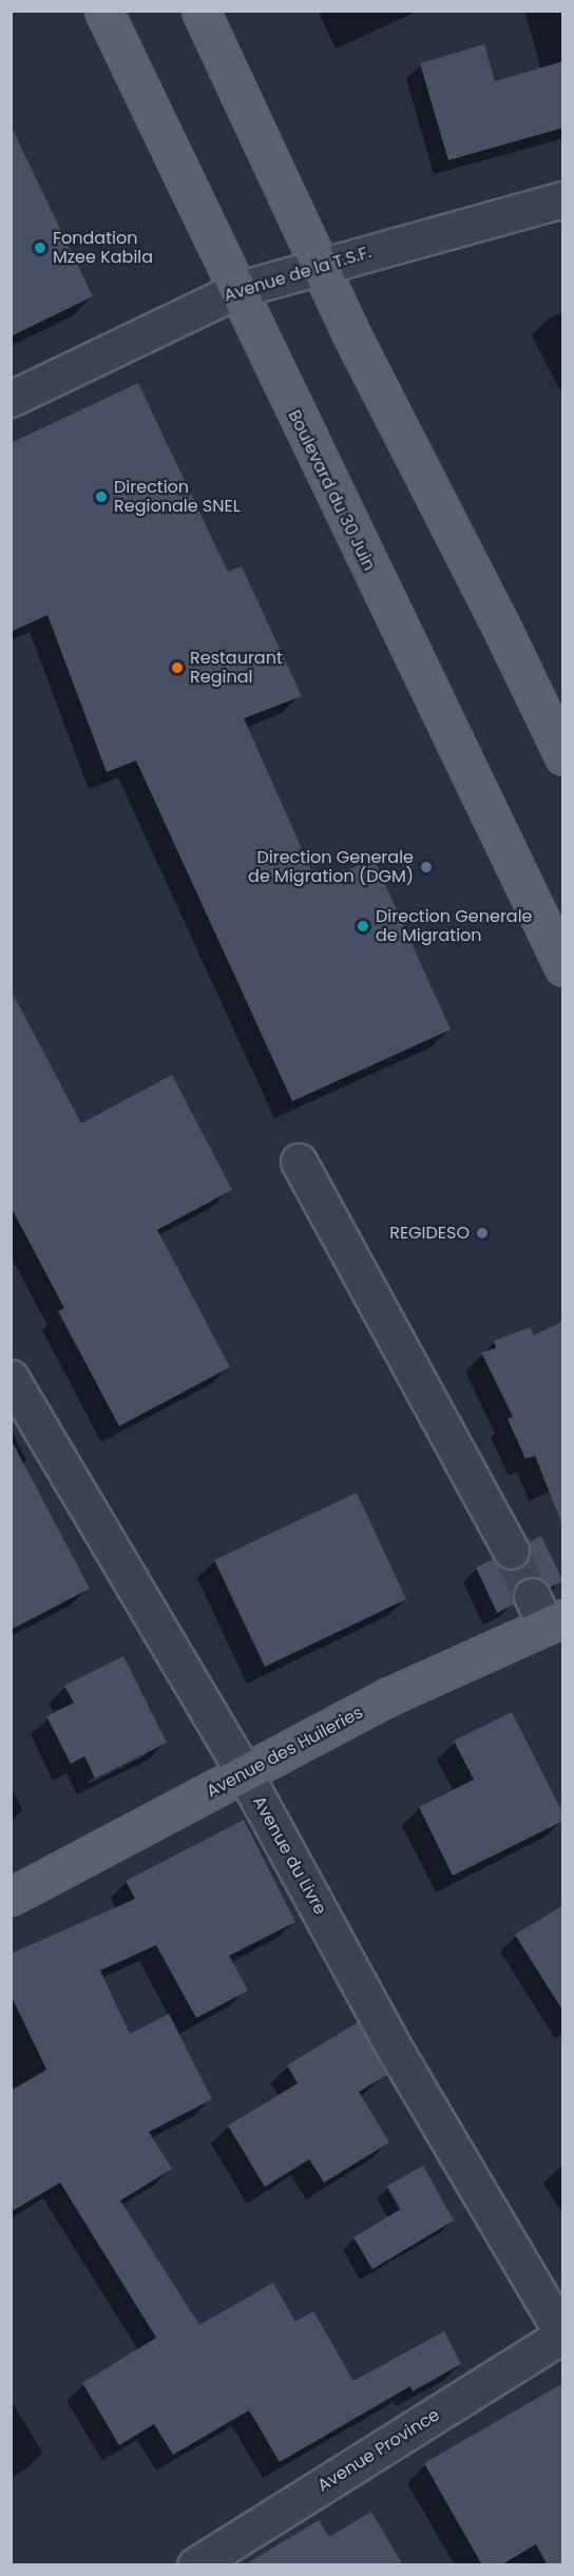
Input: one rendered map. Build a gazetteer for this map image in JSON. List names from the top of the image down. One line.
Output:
{"streets":{"main road":["Boulevard du 30 Juin","Avenue des Huileries"],"street":["Avenue de la T.S.F.","Avenue du Livre","Avenue Province"]},"crossings":[["Avenue de la T.S.F.","Boulevard du 30 Juin"],["Avenue des Huileries","Avenue du Livre"],["Avenue du Livre","Avenue Province"]],"places":["Fondation Mzee Kabila","Direction Regionale SNEL","Restaurant Reginal","Direction Generale de Migration (DGM)","Direction Generale de Migration","REGIDESO"]}
